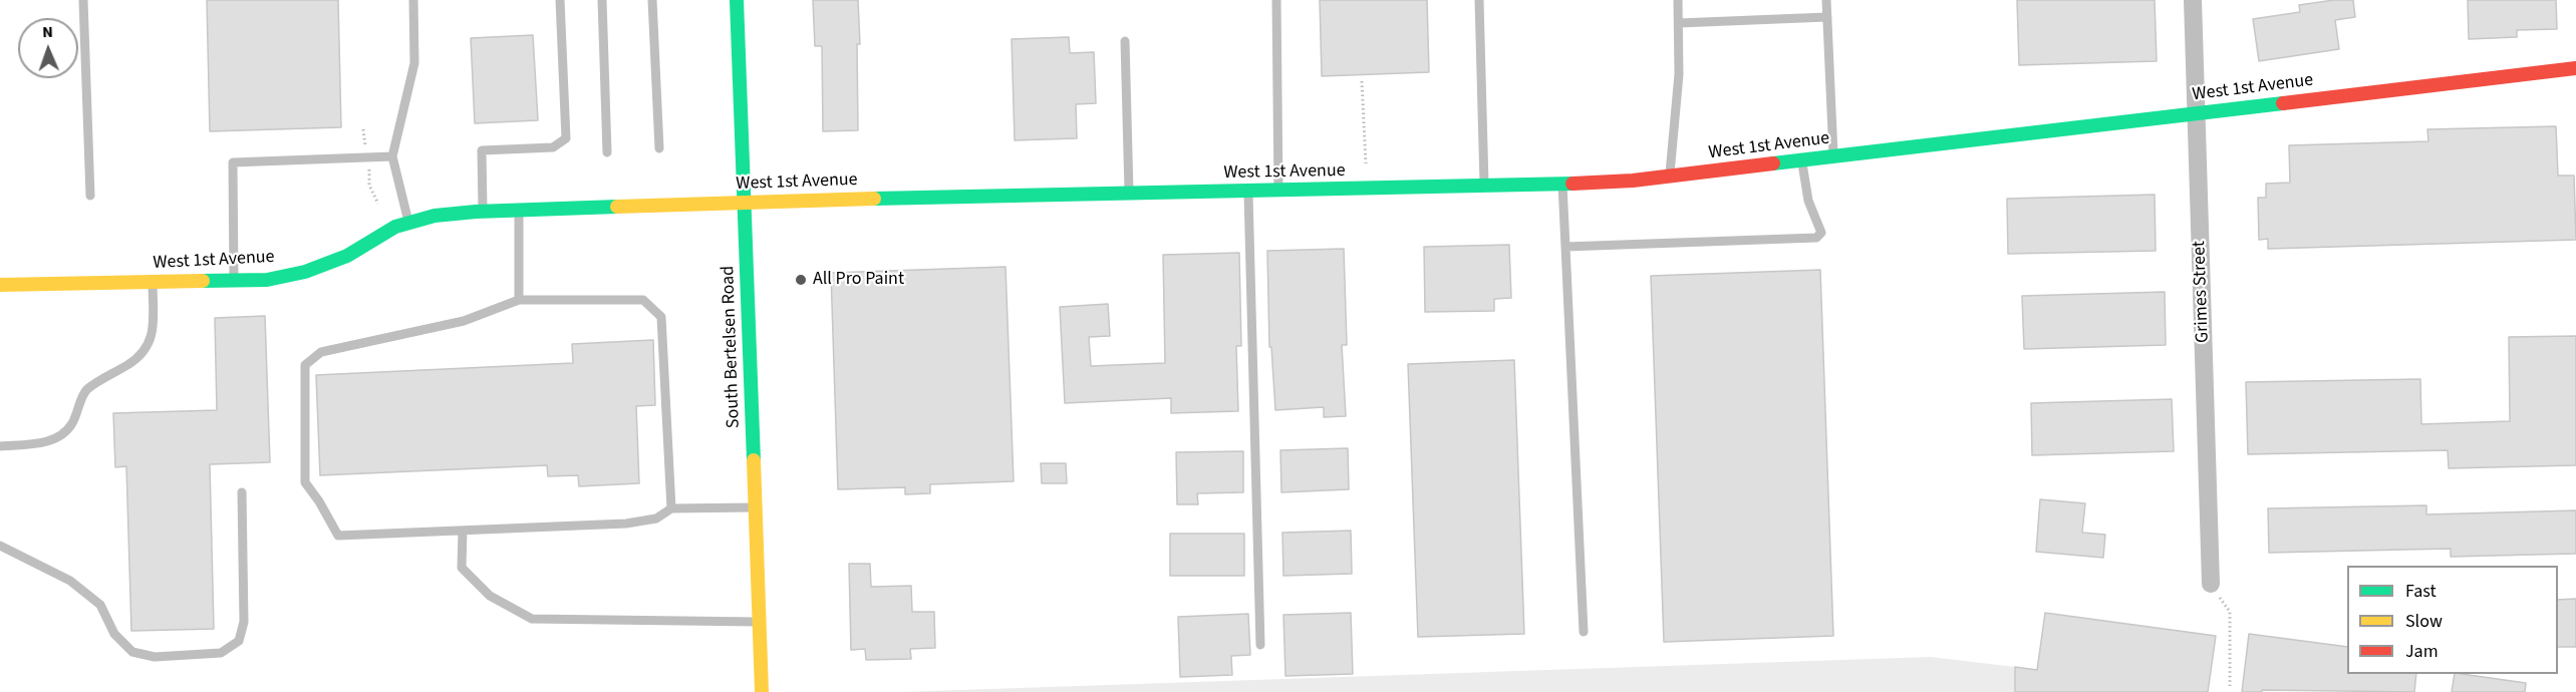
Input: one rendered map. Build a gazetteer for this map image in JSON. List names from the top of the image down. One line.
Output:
{"streets":{"street":["West 1st Avenue","Grimes Street","South Bertelsen Road"]},"crossings":[["West 1st Avenue","Grimes Street"],["West 1st Avenue","South Bertelsen Road"]],"places":["All Pro Paint"],"legend":["Fast","Slow","Jam"],"north":"top"}
